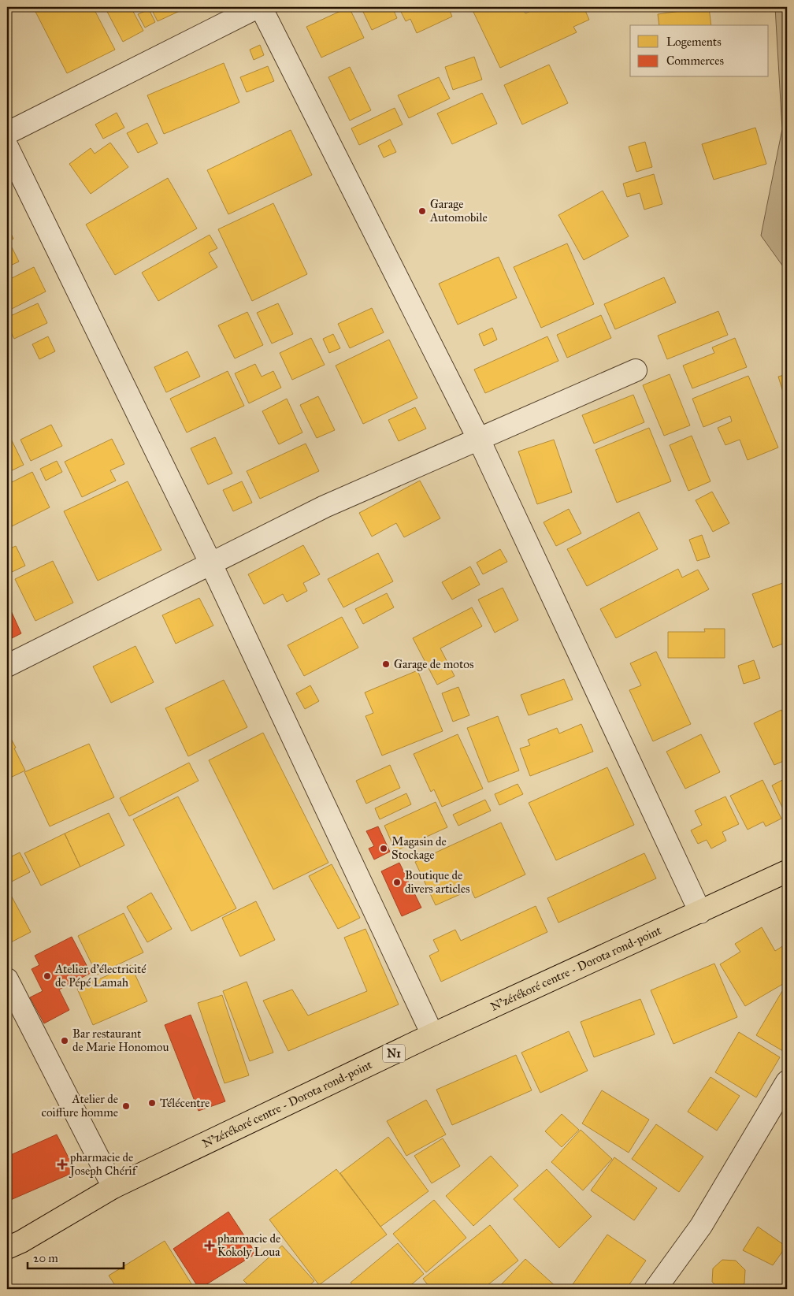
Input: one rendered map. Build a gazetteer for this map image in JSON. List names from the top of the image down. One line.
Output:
{"streets":{"highway":["N'zérékoré centre - Dorota rond-point","N1"]},"places":{"other":["Garage Automobile","Garage de motos","Magasin de Stockage","Boutique de divers articles","Atelier d'électricité de Pépé Lamah","Bar restaurant de Marie Honomou","Télécentre","Atelier de coiffure homme"],"health":["pharmacie de Joseph Chérif","pharmacie de Kokoly Loua"]},"legend":["Logements","Commerces"],"scale_bar":"20 m"}
